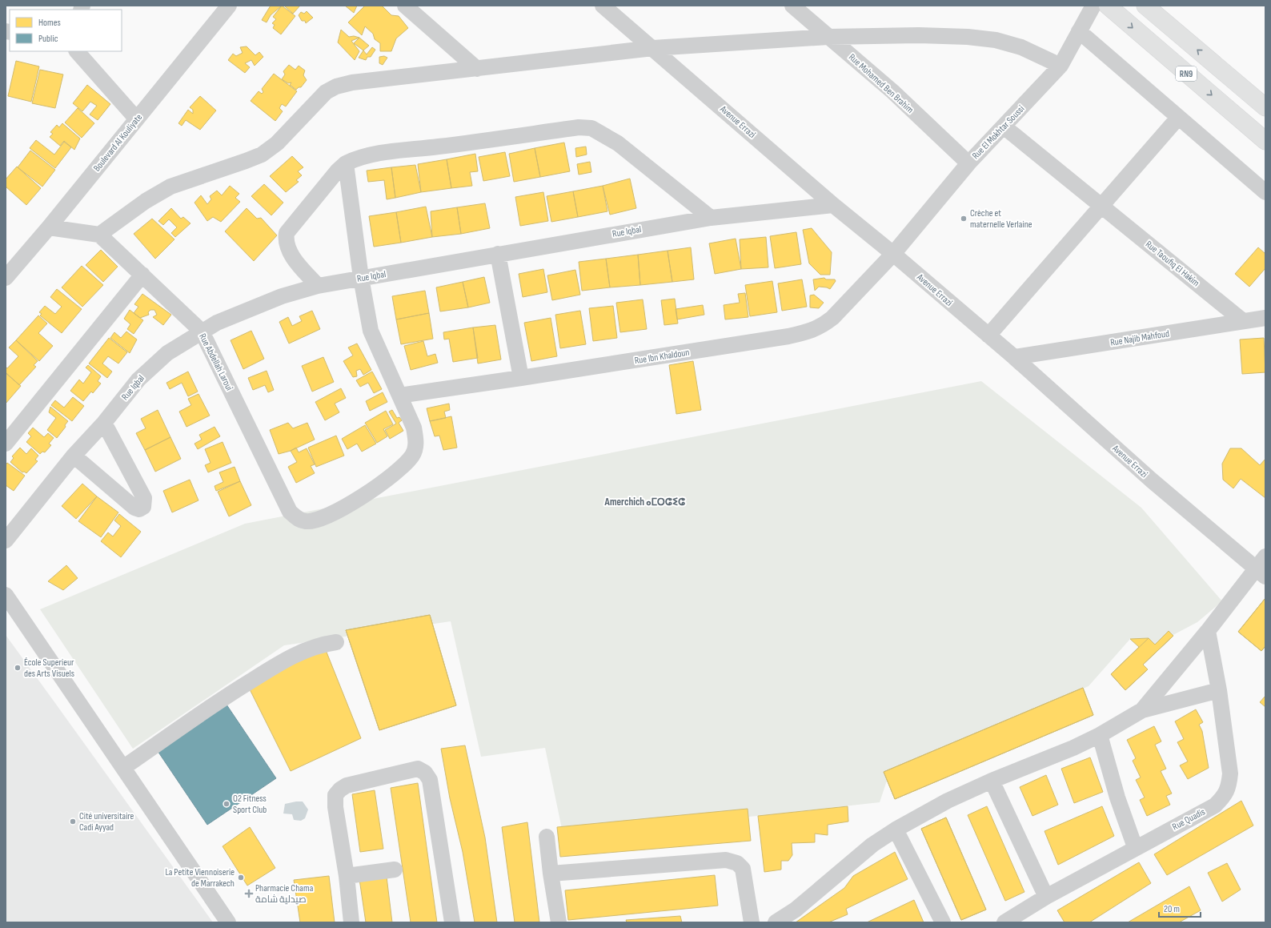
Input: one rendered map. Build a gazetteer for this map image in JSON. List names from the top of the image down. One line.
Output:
{"streets":{"main road":["RN9"],"street":["Rue Mohamed Ben Brahim","Avenue Errazi","Rue El Mokhtar Soussi","Boulevard Al Kouliyate","Rue Iqbal","Rue Taoufiq El Hakim","Rue Najib Mahfoud","Rue Ibn Khaldoun","Rue Abdellah Laroui","Rue Quadis"]},"crossings":[["Rue Mohamed Ben Brahim","Rue El Mokhtar Soussi"],["Avenue Errazi","Rue El Mokhtar Soussi"],["Avenue Errazi","Rue Iqbal"],["Avenue Errazi","Rue Najib Mahfoud"],["Avenue Errazi","Rue Ibn Khaldoun"],["Rue El Mokhtar Soussi","Rue Taoufiq El Hakim"],["Rue El Mokhtar Soussi","Rue Ibn Khaldoun"],["Rue Iqbal","Rue Abdellah Laroui"],["Rue Taoufiq El Hakim","Rue Najib Mahfoud"],["Rue Ibn Khaldoun","Rue Abdellah Laroui"]],"districts":["Amerchich ⴰⵎⵔⵛⵉⵛ"],"places":{"other":["Crèche et maternelle Verlaine","École Superieur des Arts Visuels","O2 Fitness Sport Club","Cité universitaire Cadi Ayyad","La Petite Viennoiserie de Marrakech"],"health":["Pharmacie Chama صيدلية شامة"]},"legend":["Homes","Public"],"scale_bar":"20 m"}
